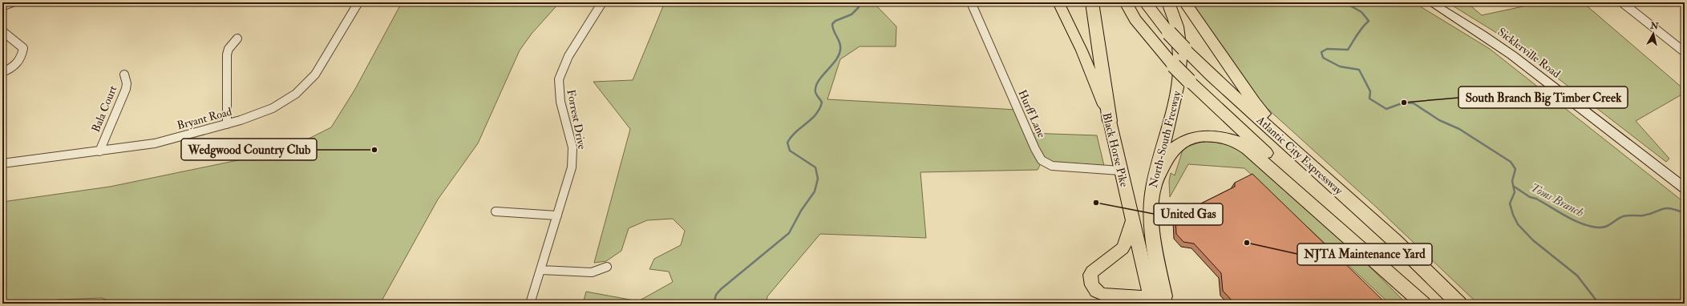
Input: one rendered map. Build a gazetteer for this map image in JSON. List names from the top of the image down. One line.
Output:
{"streets":{"highway":["North-South Freeway","Atlantic City Expressway"],"main road":["Sicklerville Road","Black Horse Pike"],"street":["Bala Court","Hurff Lane","Bryant Road","Forrest Drive"]},"crossings":[["Bala Court","Bryant Road"],["Hurff Lane","Black Horse Pike"],["North-South Freeway","Black Horse Pike"]],"water":["Toms Branch"],"places":["South Branch Big Timber Creek","Wedgwood Country Club","United Gas","NJTA Maintenance Yard"],"north":"top"}
